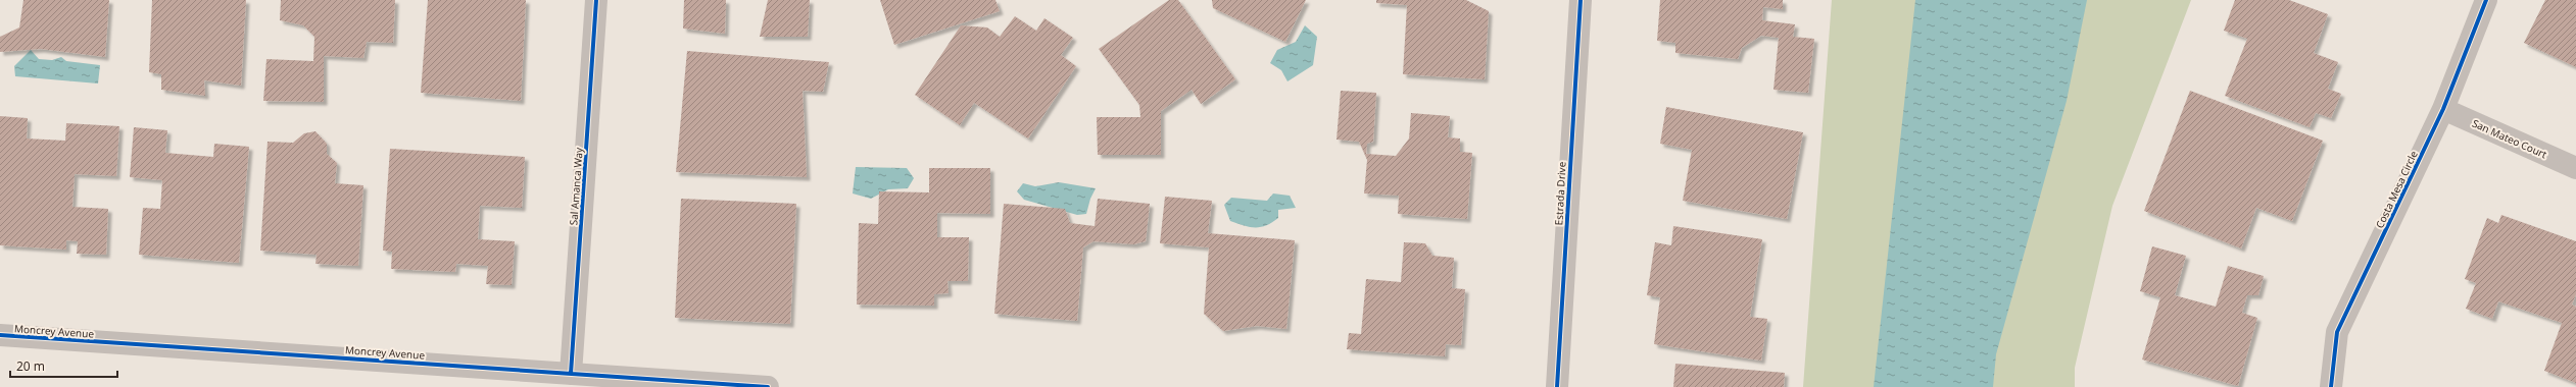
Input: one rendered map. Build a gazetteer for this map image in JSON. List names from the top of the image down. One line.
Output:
{"streets":{"street":["San Mateo Court","Sal Amanca Way","Costa Mesa Circle","Estrada Drive","Moncrey Avenue"]},"crossings":[["San Mateo Court","Costa Mesa Circle"],["Sal Amanca Way","Moncrey Avenue"]],"scale_bar":"20 m"}
